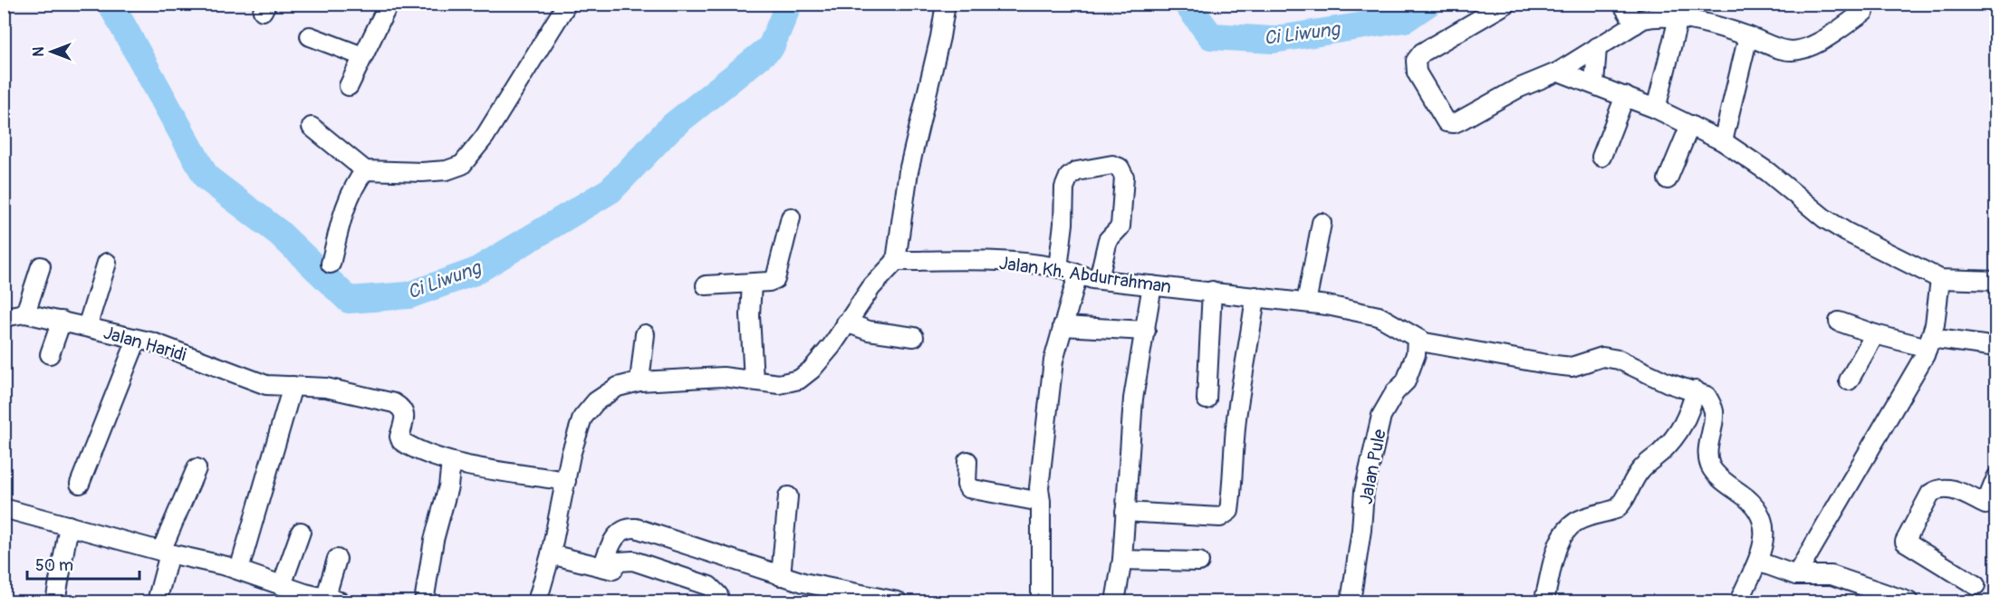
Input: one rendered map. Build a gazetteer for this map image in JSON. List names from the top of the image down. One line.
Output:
{"streets":{"street":["Jalan Kh. Abdurrahman","Jalan Haridi","Jalan Pule"]},"crossings":[["Jalan Kh. Abdurrahman","Jalan Pule"]],"water":["Ci Liwung"],"scale_bar":"50 m","north":"left"}
